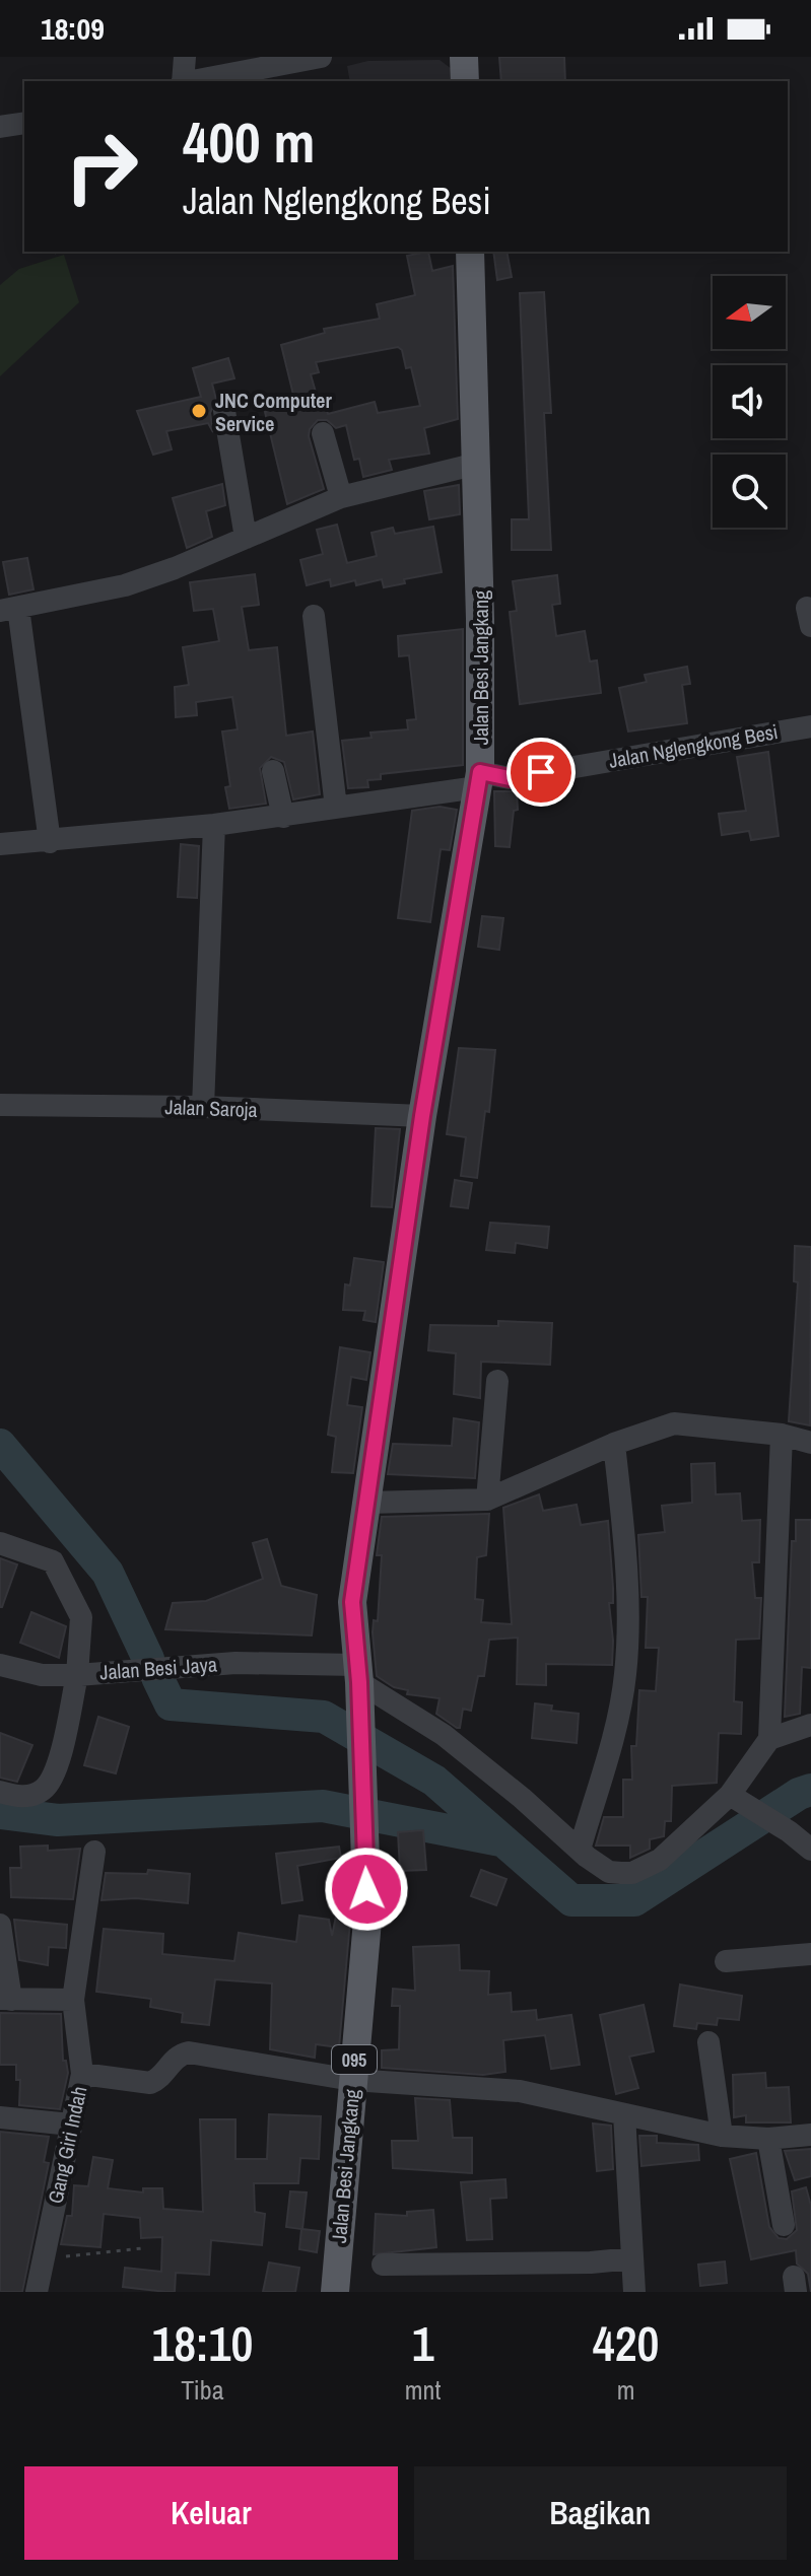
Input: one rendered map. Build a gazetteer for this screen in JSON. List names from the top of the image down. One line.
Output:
{"streets":{"main road":["Jalan Besi Jangkang","095"],"street":["Jalan Nglengkong Besi","Jalan Saroja","Jalan Besi Jaya","Gang Giri Indah"]},"crossings":[["Jalan Besi Jangkang","Jalan Nglengkong Besi"],["Jalan Besi Jangkang","Jalan Saroja"],["Jalan Besi Jangkang","Jalan Besi Jaya"]],"places":["JNC Computer Service"],"north":"left","page":{"status":"18:09","turn":["400 m","Jalan Nglengkong Besi"],"eta":["18:10","Tiba","1","mnt","420","m"],"buttons":["Keluar","Bagikan"]}}
